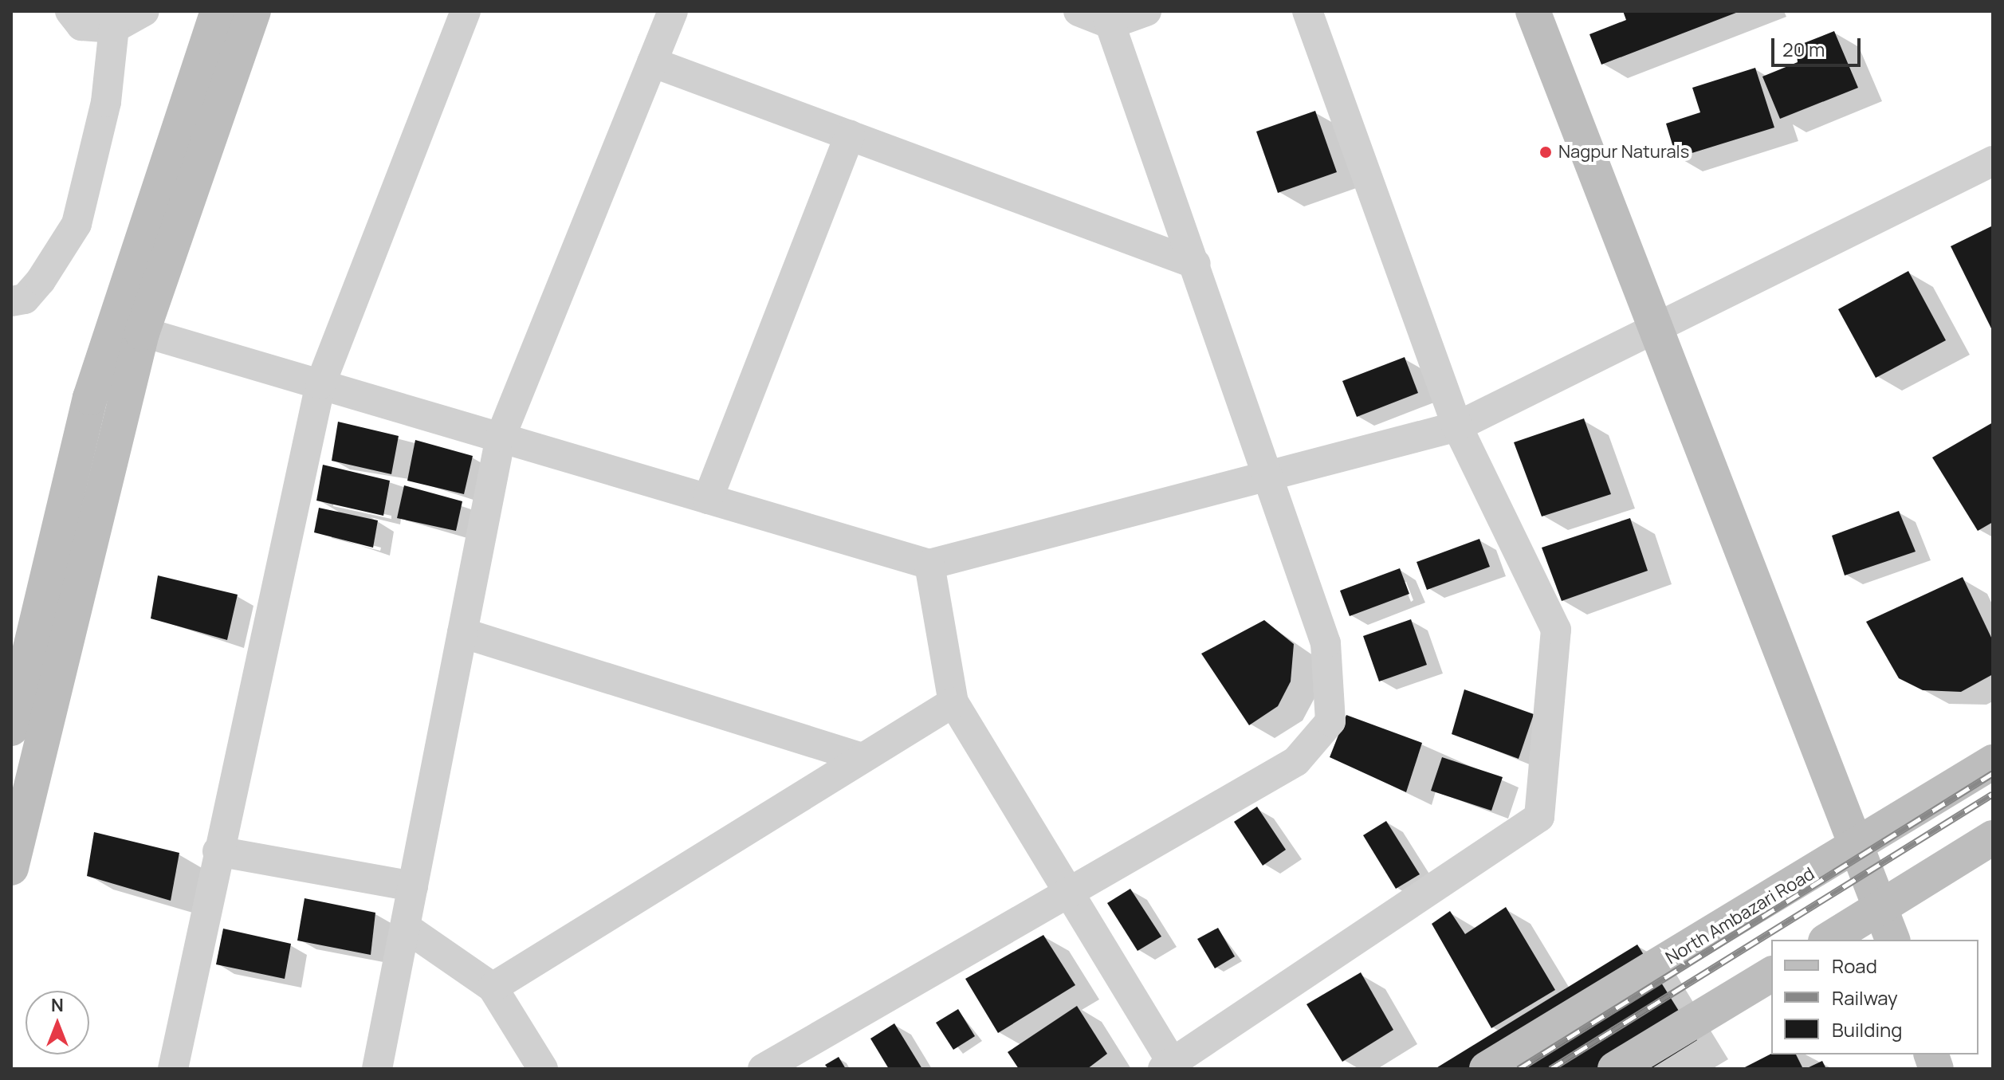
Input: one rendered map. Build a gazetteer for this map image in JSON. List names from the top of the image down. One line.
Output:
{"streets":{"street":["North Ambazari Road"]},"places":["Nagpur Naturals"],"legend":["Road","Railway","Building"],"scale_bar":"20 m","north":"top"}
